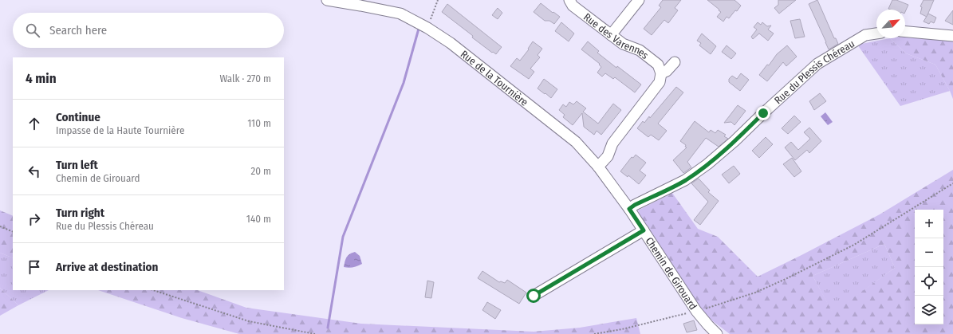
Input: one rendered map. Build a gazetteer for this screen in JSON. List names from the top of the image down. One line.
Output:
{"streets":{"street":["Rue des Varennes","Rue du Plessis Chéreau","Rue de la Tournière","Chemin de Girouard"]},"crossings":[["Rue du Plessis Chéreau","Rue de la Tournière"],["Rue du Plessis Chéreau","Chemin de Girouard"],["Rue de la Tournière","Chemin de Girouard"]],"north":"top right","page":{"search":"Search here","heading":["4 min","Walk · 270 m"],"list":[["Continue","Impasse de la Haute Tournière","110 m"],["Turn left","Chemin de Girouard","20 m"],["Turn right","Rue du Plessis Chéreau","140 m"],"Arrive at destination"],"map_buttons":["+","−"]}}
